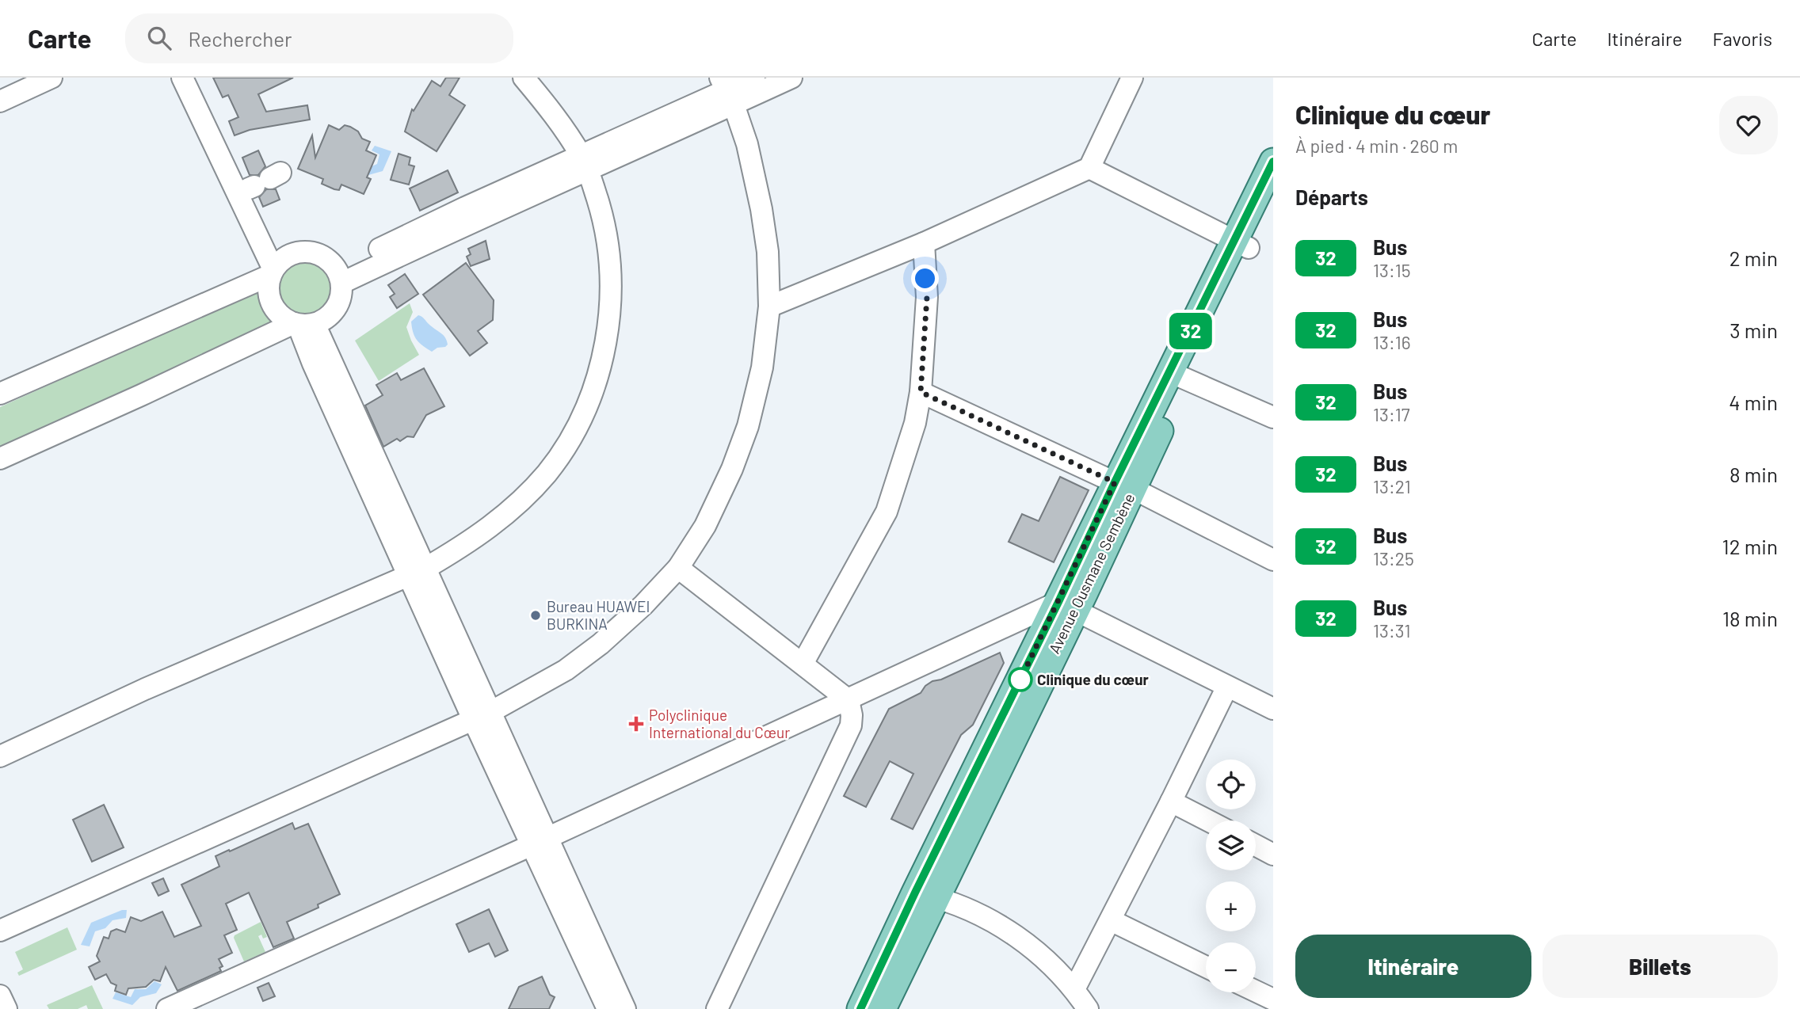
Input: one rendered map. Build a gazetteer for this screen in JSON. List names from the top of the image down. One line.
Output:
{"streets":{"main road":["Avenue Ousmane Sembène"]},"places":{"other":["Bureau HUAWEI BURKINA","Clinique du cœur"],"health":["Polyclinique International du Cœur"]},"lines":["bus line 32"],"page":{"header":"Carte","search":"Rechercher","nav":["Carte","Itinéraire","Favoris"],"on_map":"32","heading":[["Clinique du cœur","À pied · 4 min · 260 m"],"Départs"],"list":[{"mark":"32","name":"Bus","note":"13:15","value":"2 min"},{"mark":"32","name":"Bus","note":"13:16","value":"3 min"},{"mark":"32","name":"Bus","note":"13:17","value":"4 min"},{"mark":"32","name":"Bus","note":"13:21","value":"8 min"},{"mark":"32","name":"Bus","note":"13:25","value":"12 min"},{"mark":"32","name":"Bus","note":"13:31","value":"18 min"}],"map_buttons":["+","−"],"buttons":["Itinéraire","Billets"]}}
